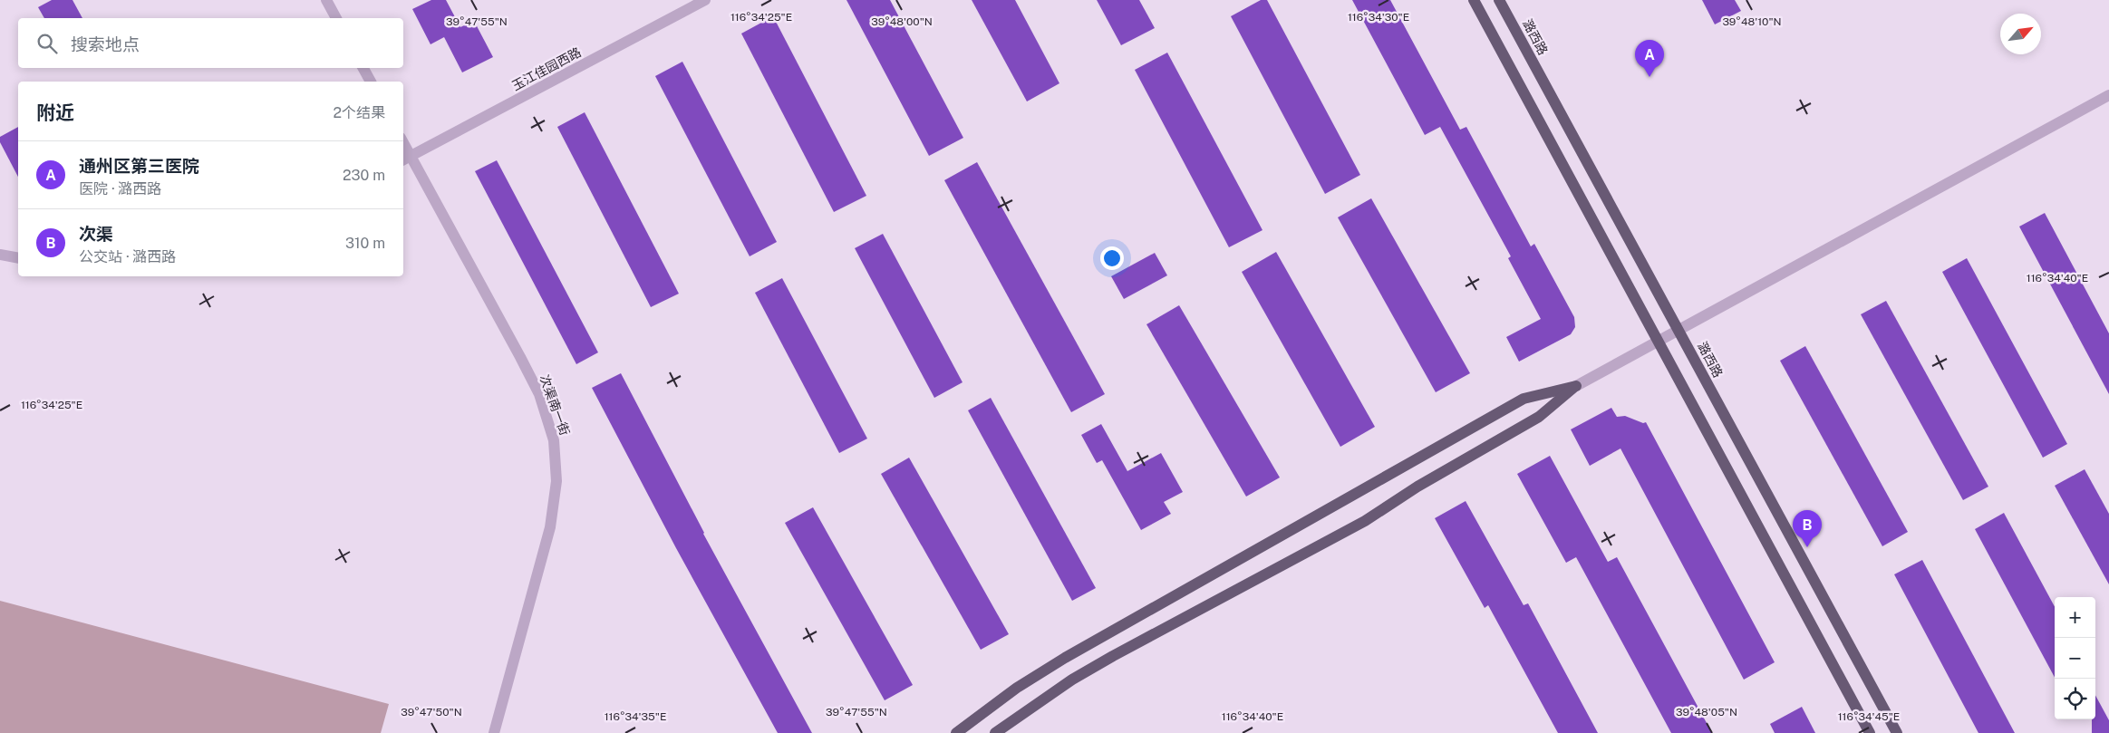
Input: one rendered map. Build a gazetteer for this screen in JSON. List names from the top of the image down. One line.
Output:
{"streets":{"main road":["潞西路"],"street":["玉江佳园西路","次渠南一街"]},"crossings":[["玉江佳园西路","次渠南一街"]],"north":"top right","page":{"search":"搜索地点","pins":["A","B"],"heading":["附近","2个结果"],"list":[{"mark":"A","name":"通州区第三医院","note":"医院 · 潞西路","value":"230 m"},{"mark":"B","name":"次渠","note":"公交站 · 潞西路","value":"310 m"}],"map_buttons":["+","−"]},"coordinates":["116°34'25\"E","116°34'30\"E","39°47'55\"N","39°48'00\"N","39°48'10\"N","116°34'40\"E","39°47'50\"N","39°48'05\"N","116°34'35\"E","116°34'45\"E"]}
